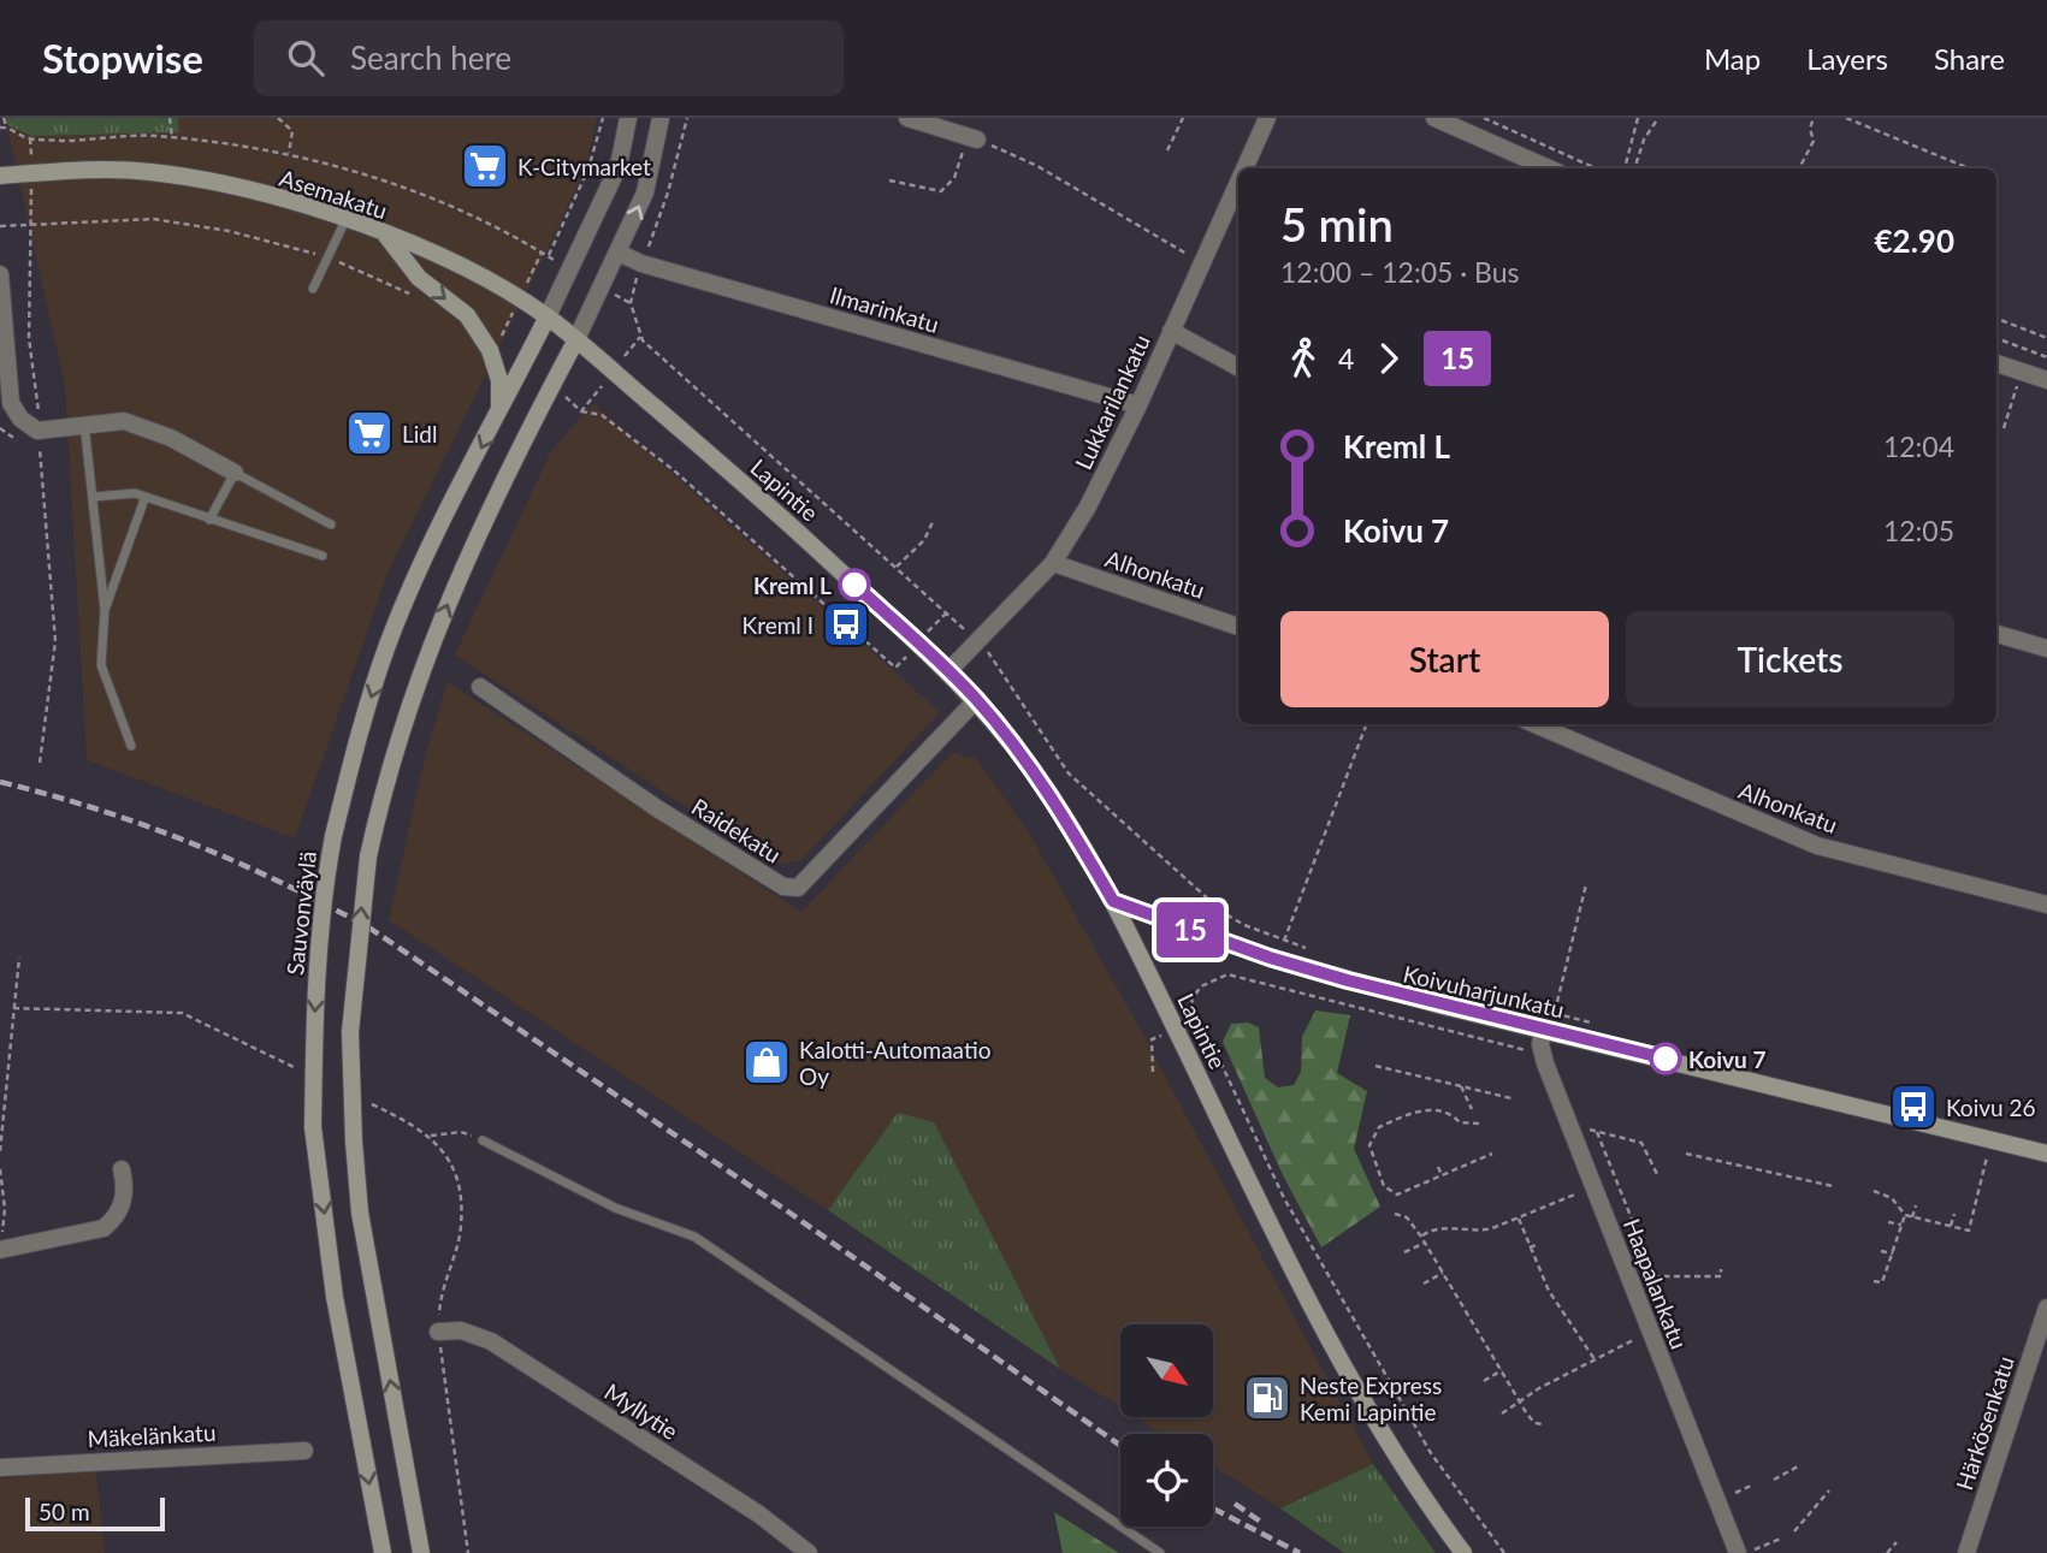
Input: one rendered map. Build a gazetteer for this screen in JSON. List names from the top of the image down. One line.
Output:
{"streets":{"main road":["Asemakatu","Lapintie","Sauvonväylä","Koivuharjunkatu"],"street":["Ilmarinkatu","Lukkarilankatu","Alhonkatu","Raidekatu","Haapalankatu","Myllytie","Härkösenkatu","Mäkelänkatu"]},"crossings":[["Asemakatu","Lapintie"],["Asemakatu","Sauvonväylä"],["Ilmarinkatu","Lukkarilankatu"],["Lukkarilankatu","Lapintie"],["Lukkarilankatu","Alhonkatu"],["Lapintie","Raidekatu"],["Lapintie","Koivuharjunkatu"],["Koivuharjunkatu","Haapalankatu"]],"places":{"supermarket":["K-Citymarket","Lidl"],"other":["Kreml L","Koivu 7"],"bus stop":["Kreml I","Koivu 26"],"shop":["Kalotti-Automaatio Oy"],"fuel station":["Neste Express Kemi Lapintie"]},"lines":["bus line 15"],"scale_bar":"50 m","north":"bottom right","page":{"header":"Stopwise","search":"Search here","nav":["Map","Layers","Share"],"on_map":"15","heading":["5 min","12:00 – 12:05 · Bus","€2.90"],"legs":["4","15"],"list":[{"name":"Kreml L","value":"12:04"},{"name":"Koivu 7","value":"12:05"}],"buttons":["Start","Tickets"],"scale":"50 m"}}
